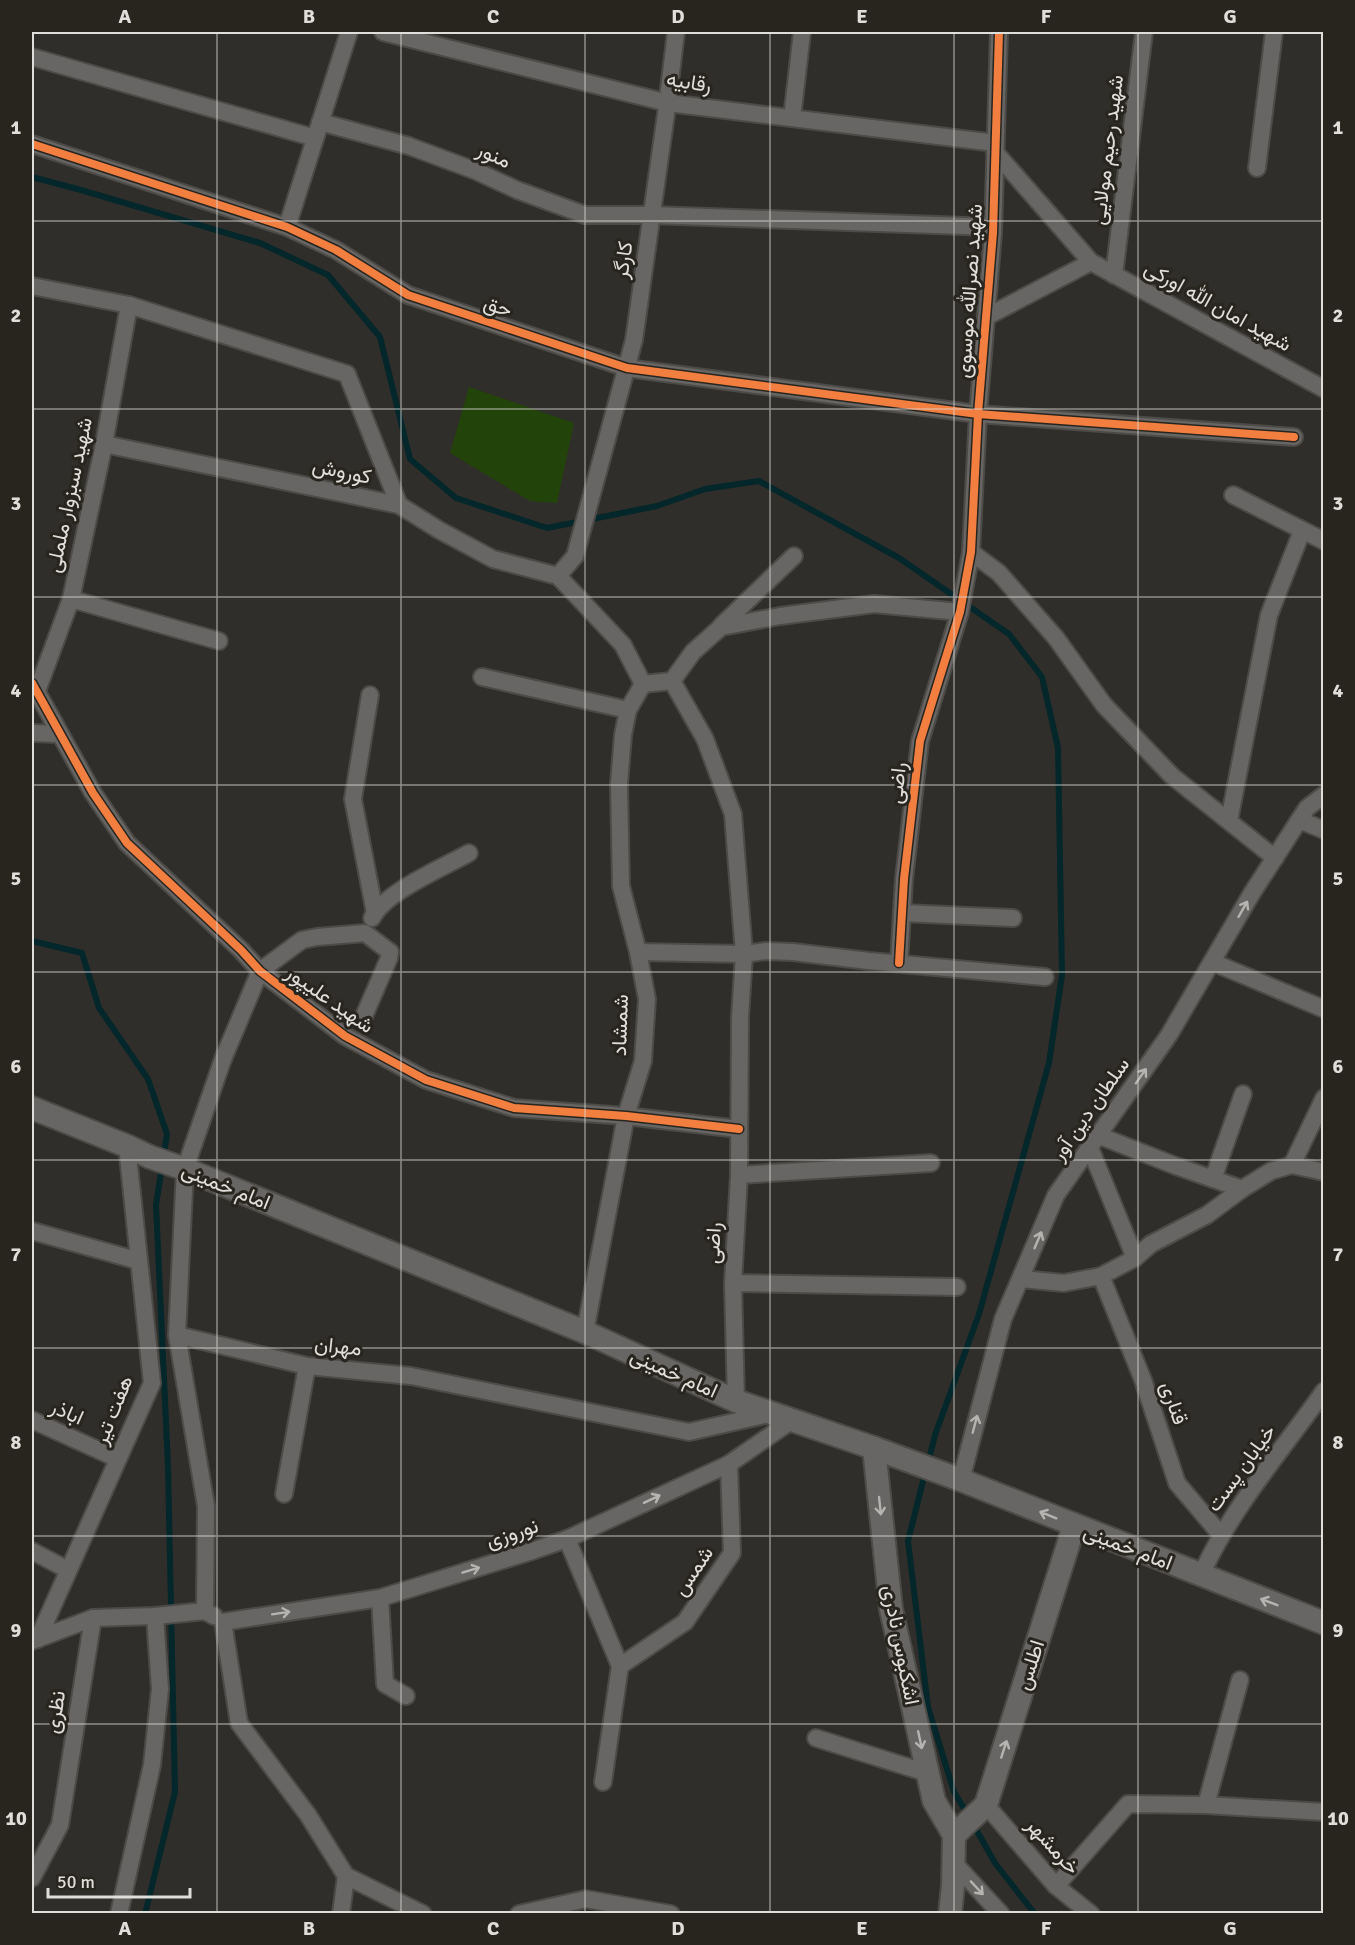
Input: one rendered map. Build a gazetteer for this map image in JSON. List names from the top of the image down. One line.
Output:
{"streets":{"main road":["امام خمینی","اشکبوس نادری","اطلس"],"street":["رقابیه","شهید رحیم مولایی","منور","کارگر","شهید نصرالله موسوی","حق","شهید امان الله اورکی","کوروش","شهید سبزوار ململی","راضی","شهید علیپور","شمشاد","سلطان دین آور","مهران","قناری","هفت تیر","اباذر","خیابان پست","نوروزی","شمس","نظری","خرمشهر"]},"crossings":[["رقابیه","کارگر"],["رقابیه","شهید نصرالله موسوی"],["رقابیه","شهید امان الله اورکی"],["شهید رحیم مولایی","شهید امان الله اورکی"],["منور","کارگر"],["منور","شهید نصرالله موسوی"],["کارگر","حق"],["کارگر","کوروش"],["شهید نصرالله موسوی","حق"],["شهید نصرالله موسوی","شهید امان الله اورکی"],["شهید نصرالله موسوی","راضی"],["کوروش","شهید سبزوار ململی"],["شهید سبزوار ململی","شهید علیپور"],["راضی","شهید علیپور"],["راضی","امام خمینی"],["شهید علیپور","شمشاد"],["شمشاد","امام خمینی"],["سلطان دین آور","امام خمینی"],["امام خمینی","مهران"],["امام خمینی","هفت تیر"],["امام خمینی","خیابان پست"],["امام خمینی","نوروزی"],["امام خمینی","اشکبوس نادری"],["امام خمینی","اطلس"],["قناری","خیابان پست"],["هفت تیر","اباذر"],["نوروزی","شمس"],["اطلس","خرمشهر"]],"one_way":["سلطان دین آور","نوروزی","اشکبوس نادری","اطلس"],"scale_bar":"50 m","grid":{"columns":["A","B","C","D","E","F","G"],"rows":["1","2","3","4","5","6","7","8","9","10"]}}
